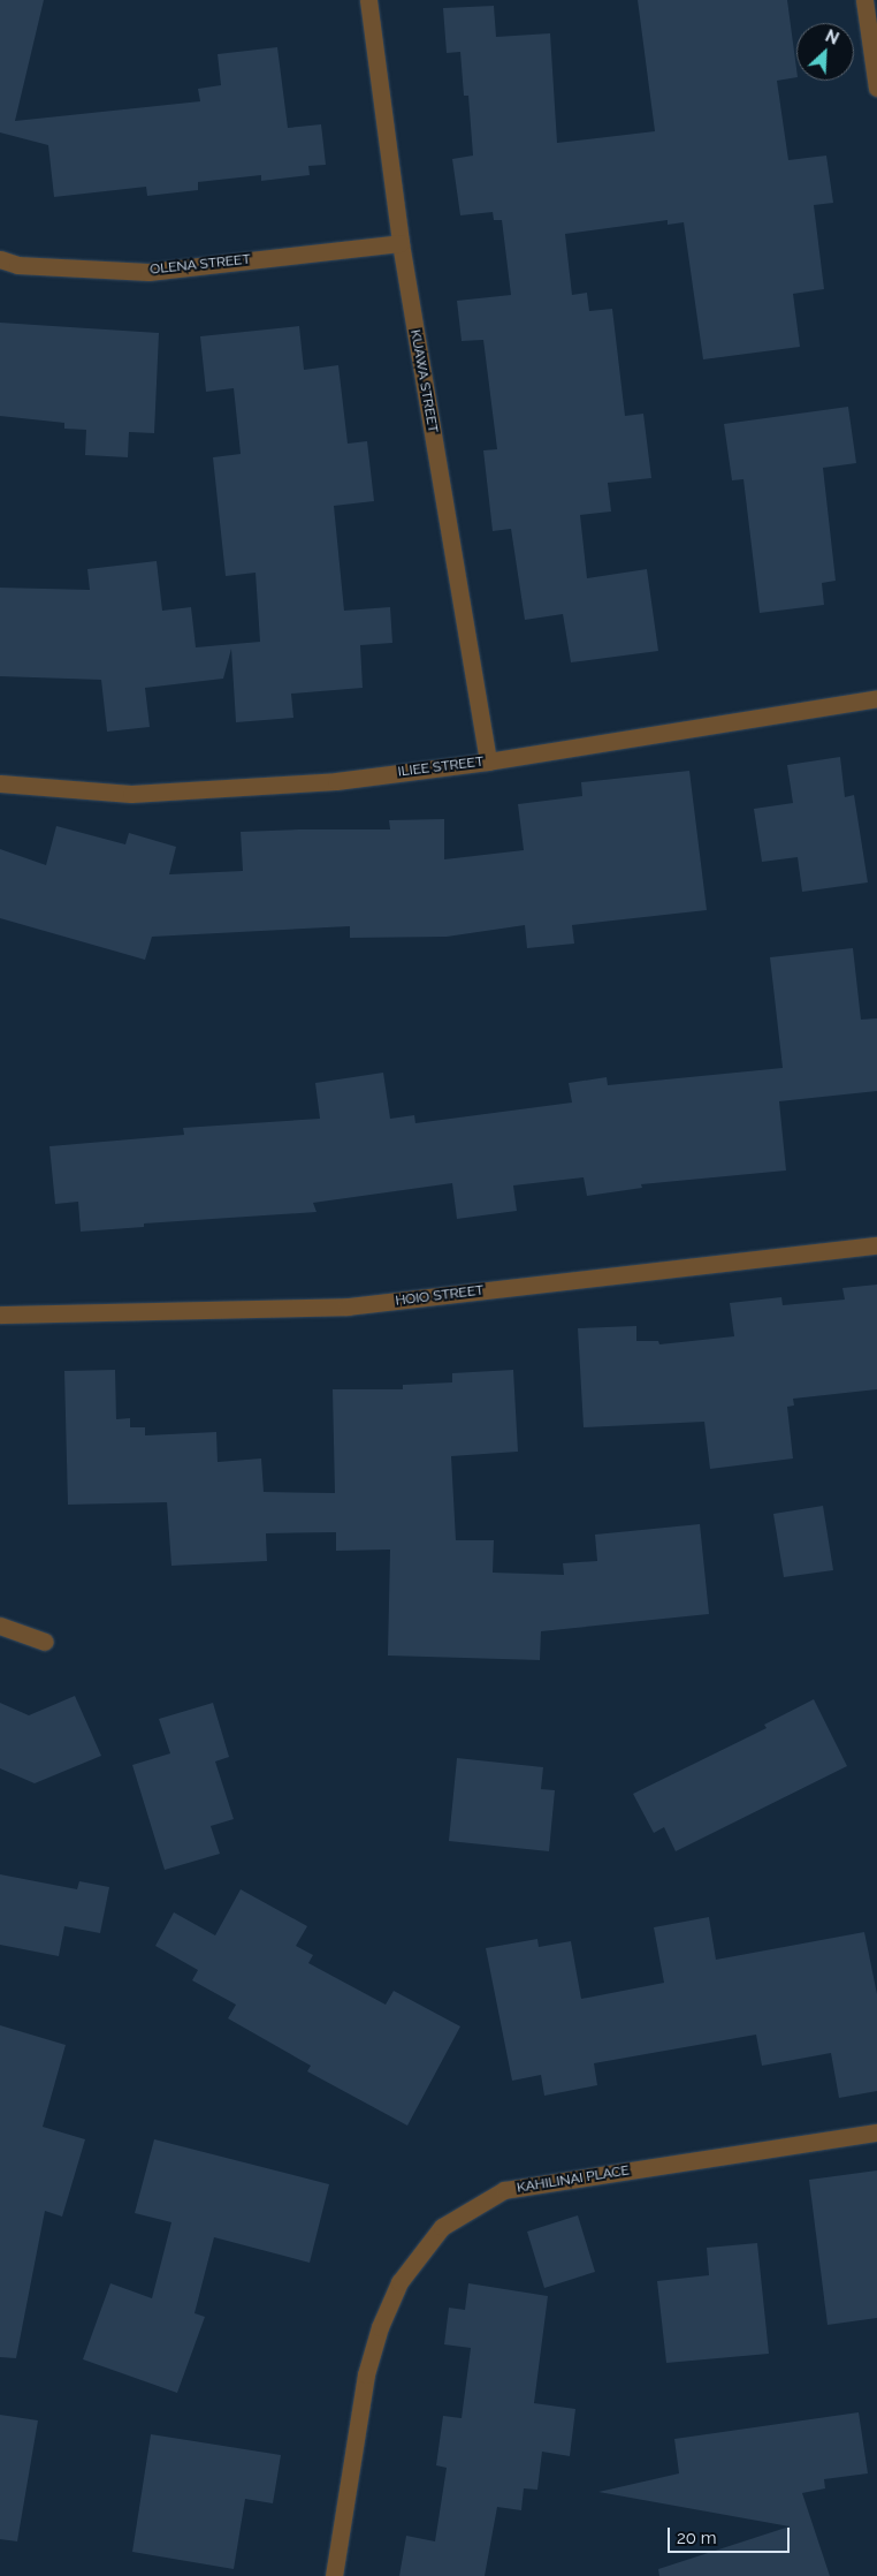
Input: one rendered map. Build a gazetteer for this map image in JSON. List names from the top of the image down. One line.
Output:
{"streets":{"street":["OLENA STREET","KUAWA STREET","ILIEE STREET","HOIO STREET","KAHILINAI PLACE"]},"crossings":[["OLENA STREET","KUAWA STREET"],["KUAWA STREET","ILIEE STREET"]],"scale_bar":"20 m","north":"top right"}
